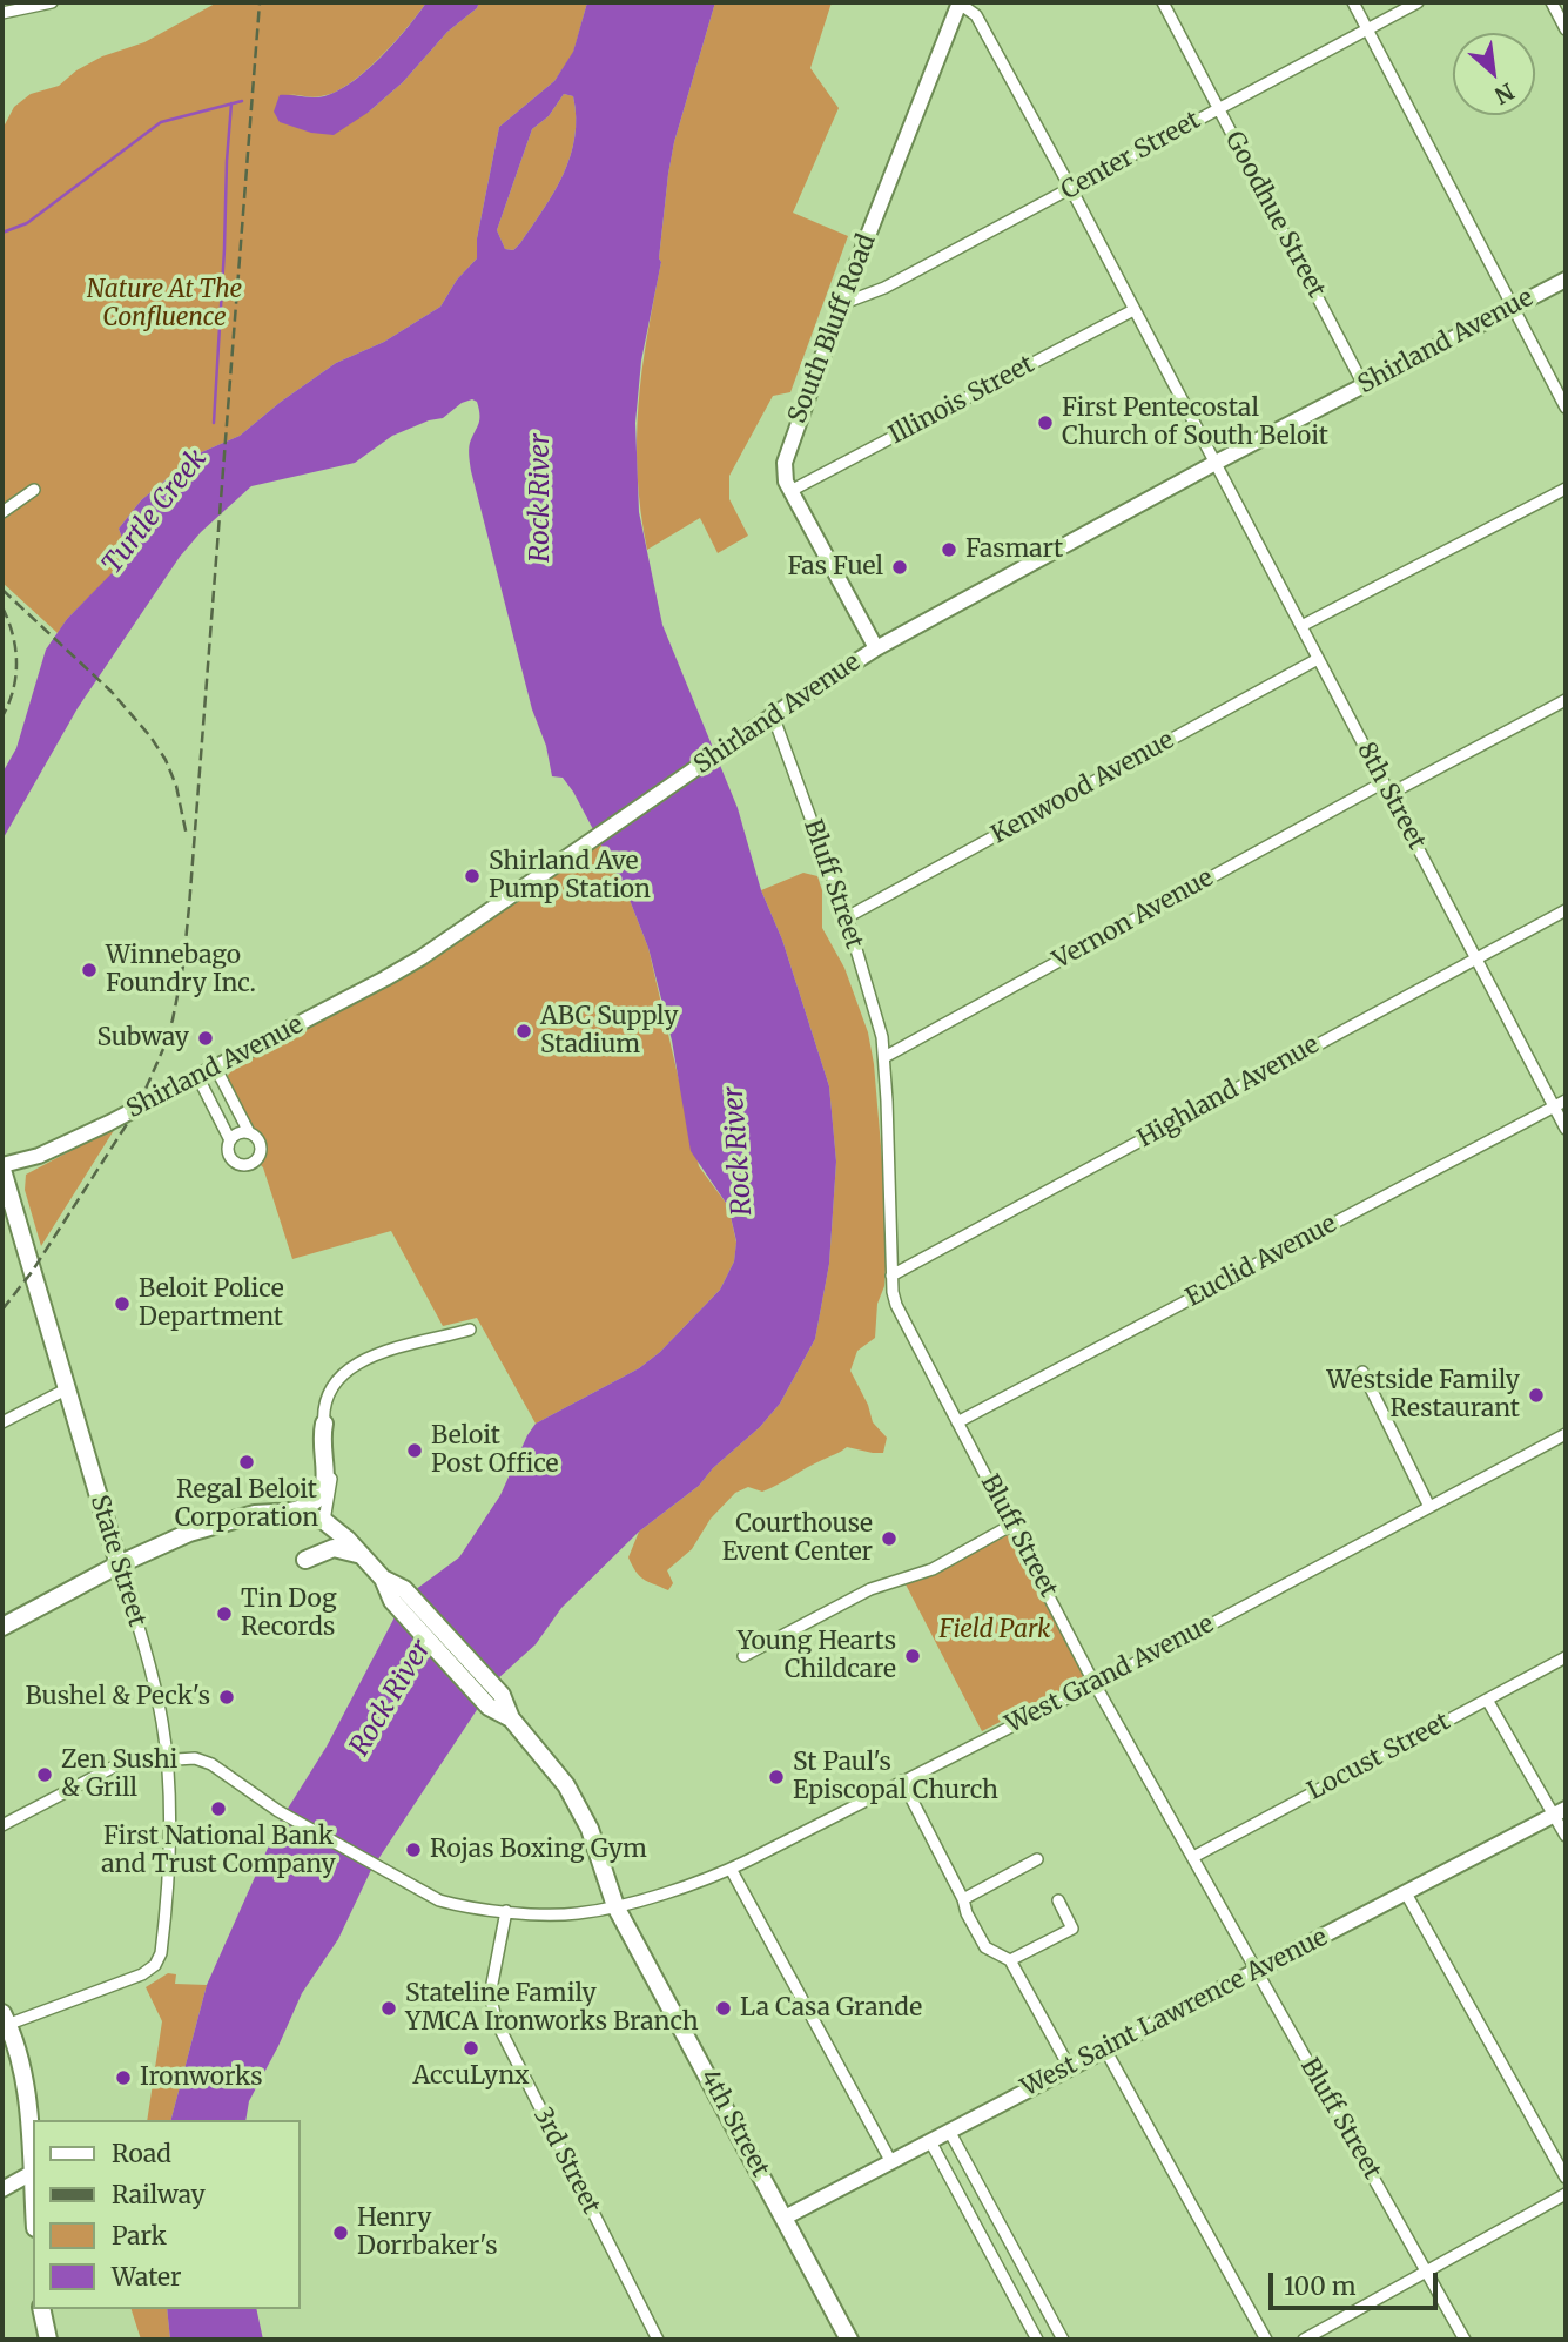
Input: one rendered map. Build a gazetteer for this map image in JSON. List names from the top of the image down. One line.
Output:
{"streets":{"main road":["State Street","4th Street"],"street":["Center Street","Goodhue Street","South Bluff Road","Shirland Avenue","Illinois Street","Kenwood Avenue","8th Street","Bluff Street","Vernon Avenue","Highland Avenue","Euclid Avenue","West Grand Avenue","Locust Street","West Saint Lawrence Avenue","3rd Street"]},"crossings":[["Center Street","Goodhue Street"],["Center Street","South Bluff Road"],["Center Street","8th Street"],["Goodhue Street","Shirland Avenue"],["South Bluff Road","Shirland Avenue"],["South Bluff Road","Illinois Street"],["South Bluff Road","8th Street"],["Shirland Avenue","8th Street"],["Shirland Avenue","Bluff Street"],["Shirland Avenue","State Street"],["Illinois Street","8th Street"],["Kenwood Avenue","8th Street"],["Kenwood Avenue","Bluff Street"],["8th Street","Vernon Avenue"],["8th Street","Highland Avenue"],["8th Street","Euclid Avenue"],["Bluff Street","Vernon Avenue"],["Bluff Street","Highland Avenue"],["Bluff Street","Euclid Avenue"],["Bluff Street","West Grand Avenue"],["Bluff Street","Locust Street"],["Bluff Street","West Saint Lawrence Avenue"],["State Street","West Grand Avenue"],["West Grand Avenue","4th Street"],["West Grand Avenue","3rd Street"],["West Saint Lawrence Avenue","4th Street"]],"water":["Rock River","Turtle Creek"],"parks":["Nature At The Confluence","Field Park"],"places":["First Pentecostal Church of South Beloit","Fasmart","Fas Fuel","Shirland Ave Pump Station","Winnebago Foundry Inc.","ABC Supply Stadium","Subway","Beloit Police Department","Westside Family Restaurant","Beloit Post Office","Regal Beloit Corporation","Courthouse Event Center","Tin Dog Records","Young Hearts Childcare","Bushel & Peck's","Zen Sushi & Grill","St Paul's Episcopal Church","First National Bank and Trust Company","Rojas Boxing Gym","Stateline Family YMCA Ironworks Branch","La Casa Grande","AccuLynx","Ironworks","Henry Dorrbaker's"],"legend":["Road","Railway","Park","Water"],"scale_bar":"100 m","north":"bottom right"}
